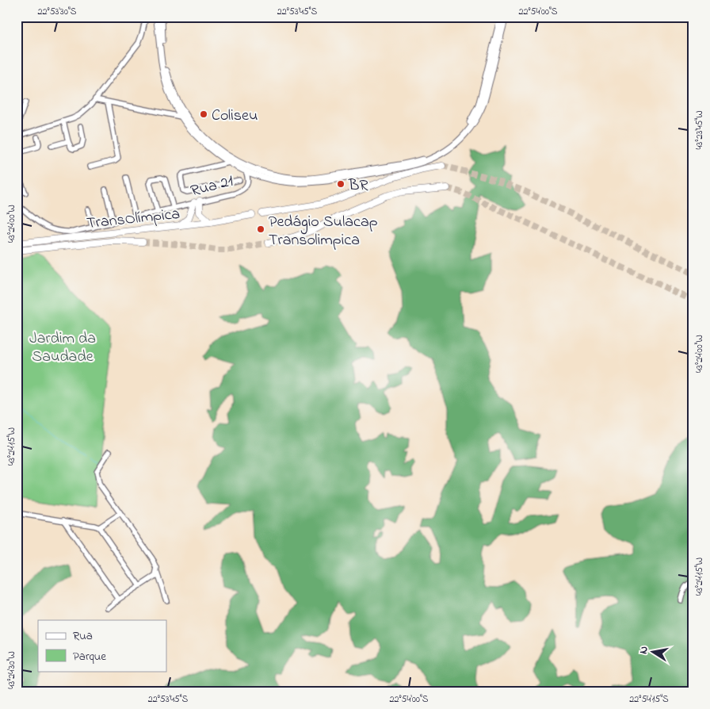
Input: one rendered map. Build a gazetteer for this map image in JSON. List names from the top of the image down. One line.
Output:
{"streets":{"highway":["TransOlímpica"],"street":["Rua 21"]},"parks":["Jardim da Saudade"],"places":["Coliseu","BR","Pedágio Sulacap Transolimpica"],"legend":["Rua","Parque"],"north":"left","coordinates":["22°53'30\"S","22°53'45\"S","22°54'00\"S","43°23'45\"W","43°24'00\"W","43°24'15\"W","43°24'30\"W","22°54'15\"S"]}
